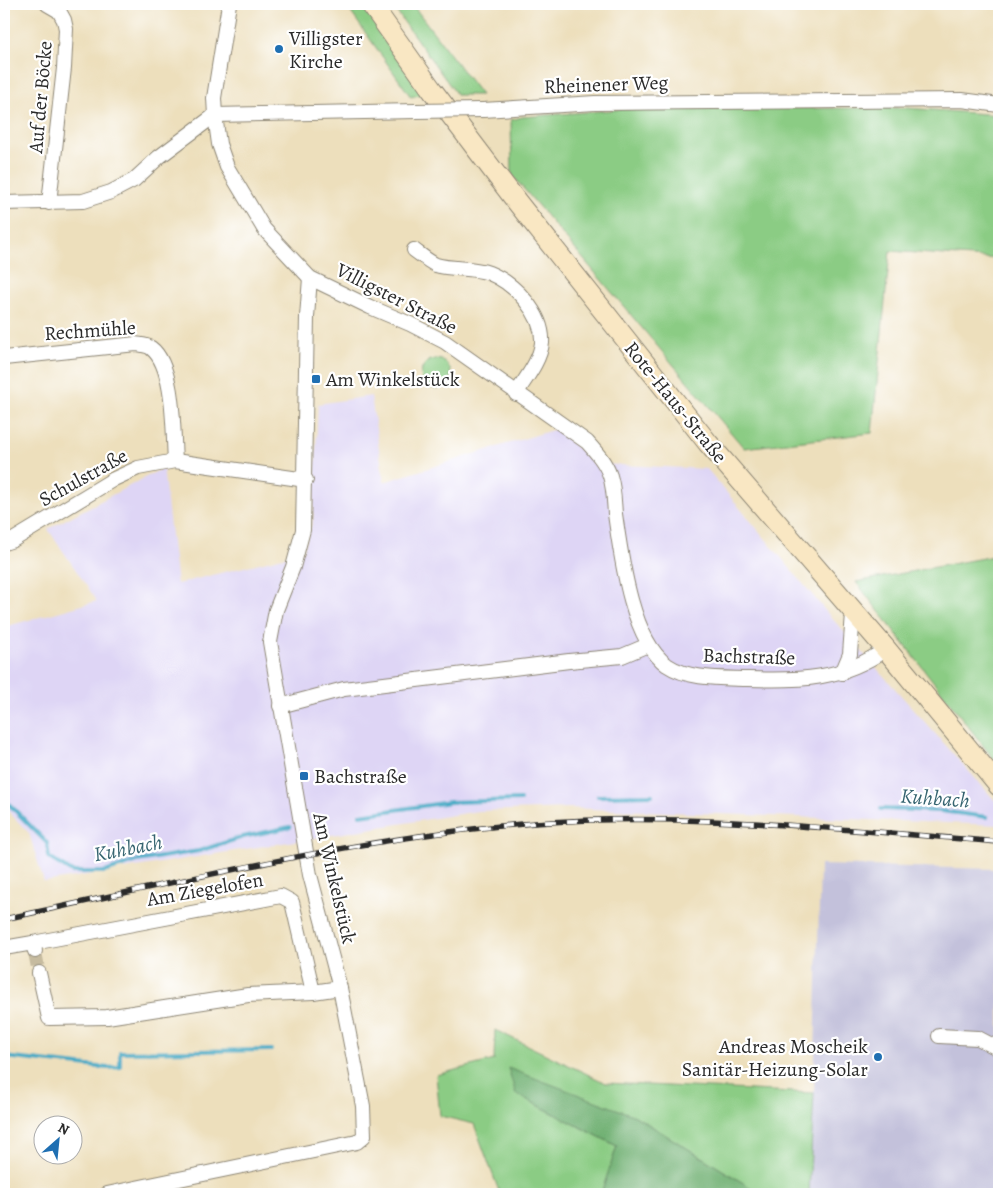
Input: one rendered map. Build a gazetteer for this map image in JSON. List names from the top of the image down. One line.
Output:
{"streets":{"main road":["Rote-Haus-Straße"],"street":["Rheinener Weg","Auf der Böcke","Villigster Straße","Rechmühle","Schulstraße","Bachstraße","Am Winkelstück","Am Ziegelofen"]},"crossings":[["Rheinener Weg","Villigster Straße"],["Villigster Straße","Bachstraße"],["Villigster Straße","Am Winkelstück"],["Rechmühle","Schulstraße"],["Rote-Haus-Straße","Bachstraße"],["Schulstraße","Am Winkelstück"]],"water":["Kuhbach"],"places":{"other":["Villigster Kirche","Andreas Moscheik Sanitär-Heizung-Solar"],"transit":["Am Winkelstück","Bachstraße"]},"north":"top right"}
